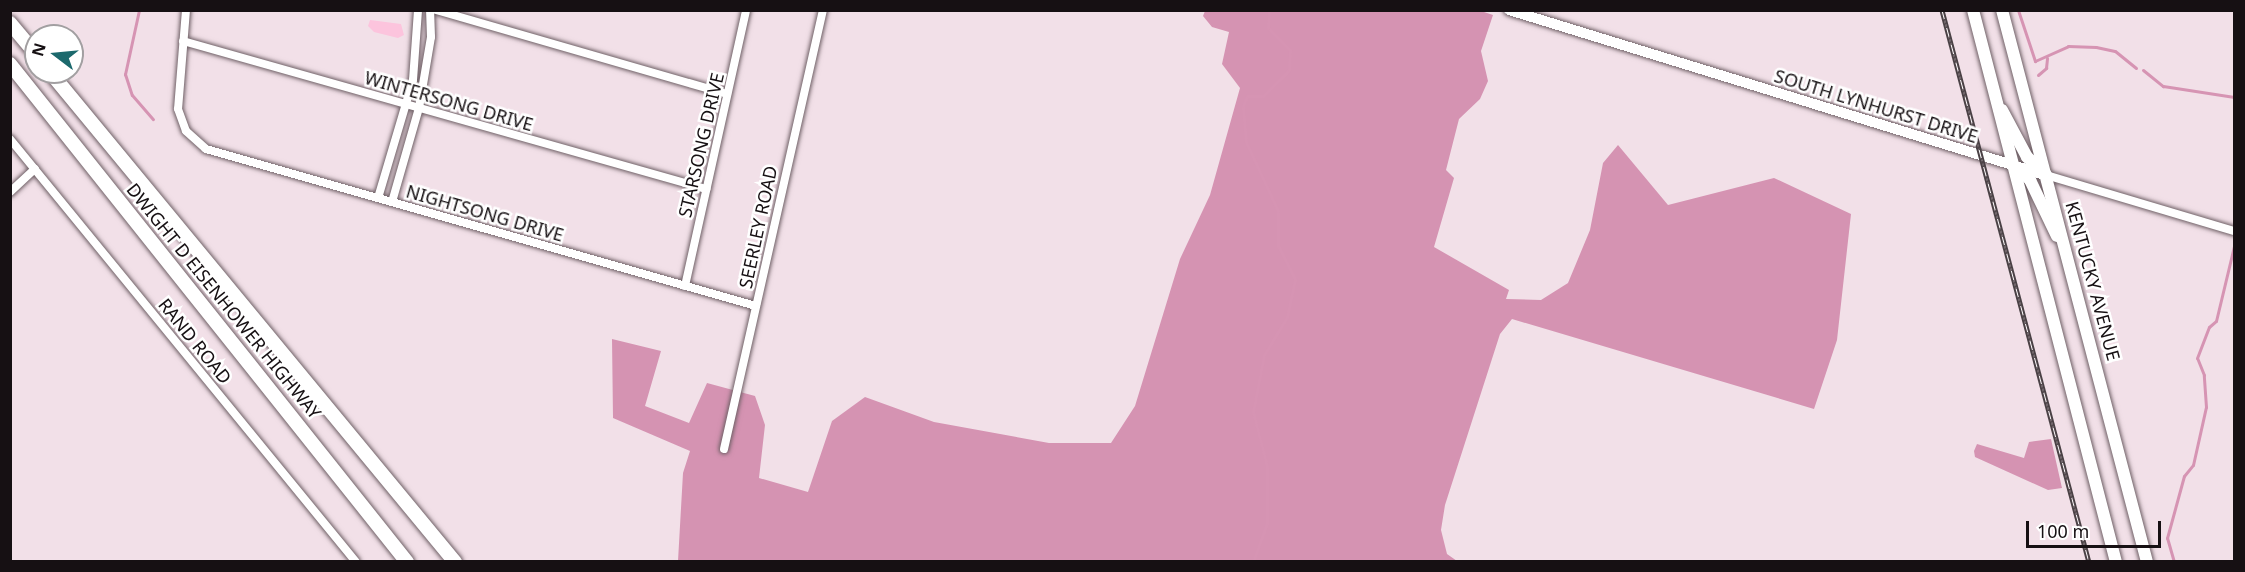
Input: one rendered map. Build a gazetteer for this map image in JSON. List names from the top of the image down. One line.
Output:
{"streets":{"highway":["DWIGHT D EISENHOWER HIGHWAY"],"main road":["SOUTH LYNHURST DRIVE","KENTUCKY AVENUE"],"street":["WINTERSONG DRIVE","STARSONG DRIVE","NIGHTSONG DRIVE","SEERLEY ROAD","RAND ROAD"]},"crossings":[["WINTERSONG DRIVE","STARSONG DRIVE"],["WINTERSONG DRIVE","NIGHTSONG DRIVE"],["SOUTH LYNHURST DRIVE","KENTUCKY AVENUE"],["STARSONG DRIVE","NIGHTSONG DRIVE"],["NIGHTSONG DRIVE","SEERLEY ROAD"]],"scale_bar":"100 m","north":"left"}
